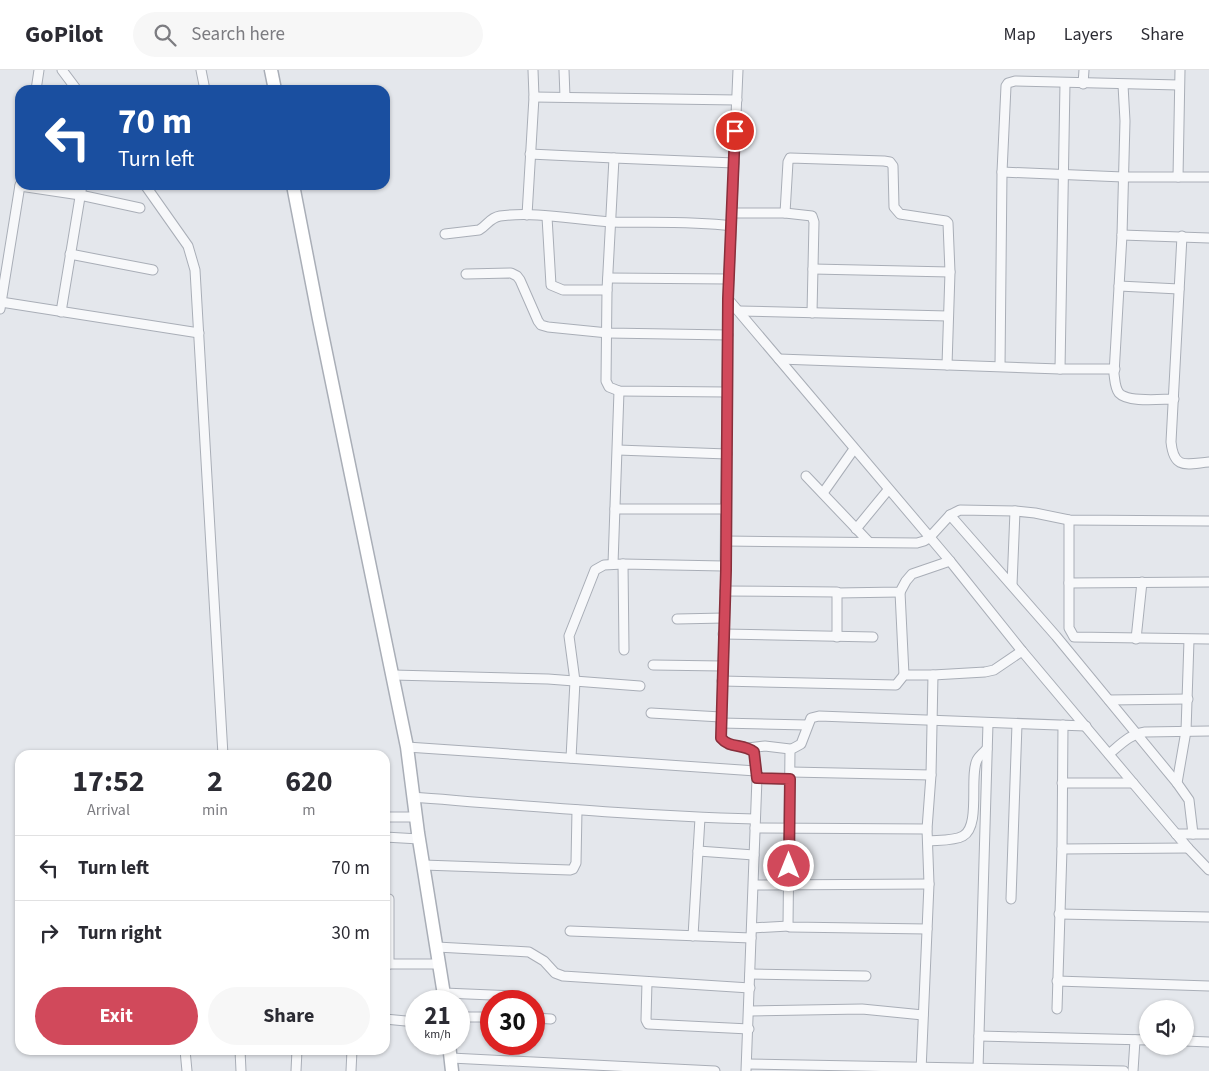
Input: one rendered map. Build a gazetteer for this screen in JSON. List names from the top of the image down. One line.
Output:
{"page":{"header":"GoPilot","search":"Search here","nav":["Map","Layers","Share"],"turn":["70 m","Turn left"],"eta":["17:52","Arrival","2","min","620","m"],"list":[{"name":"Turn left","value":"70 m"},{"name":"Turn right","value":"30 m"}],"buttons":["Exit","Share"],"speed":"21 km/h","limit":"30"}}
